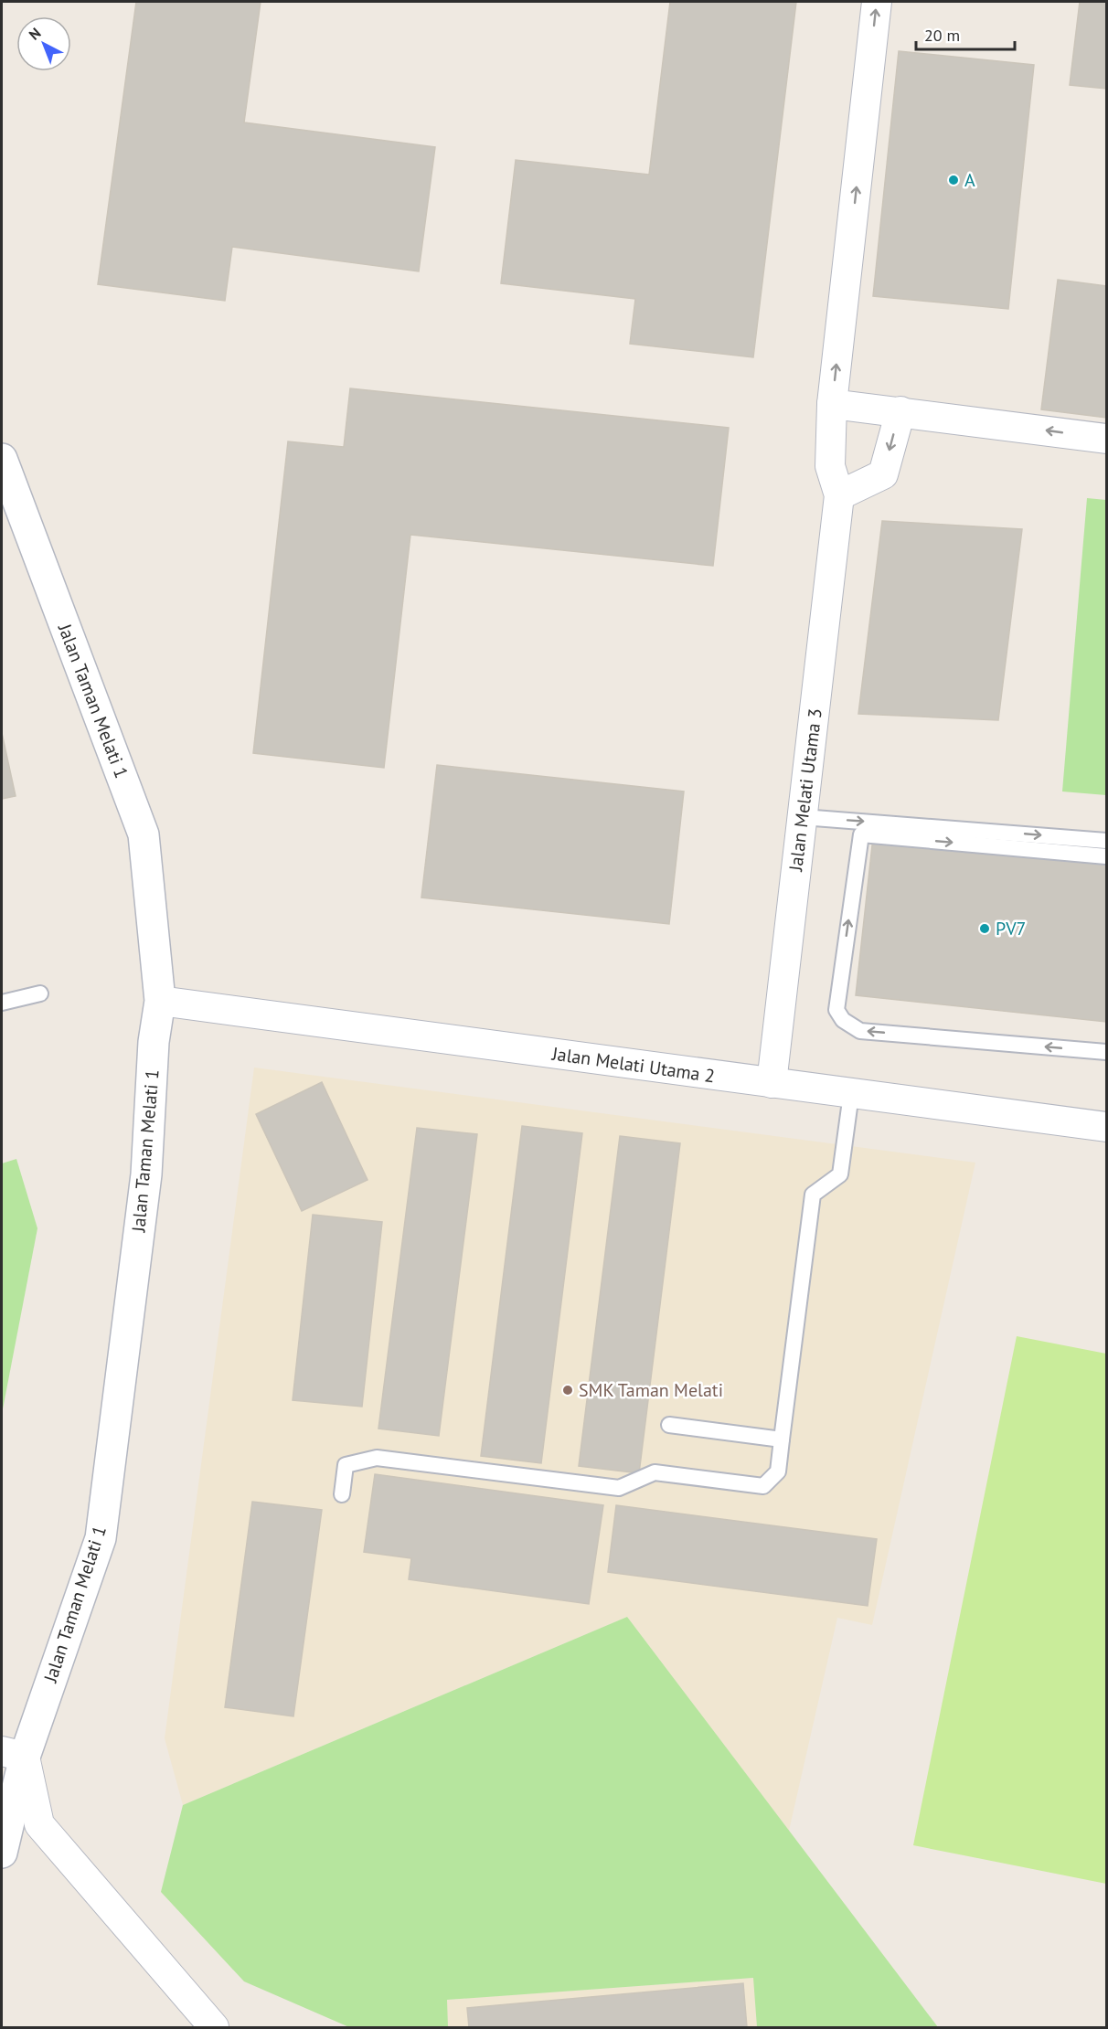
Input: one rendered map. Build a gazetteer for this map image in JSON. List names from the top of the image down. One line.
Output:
{"streets":{"street":["Jalan Taman Melati 1","Jalan Melati Utama 3","Jalan Melati Utama 2"]},"crossings":[["Jalan Taman Melati 1","Jalan Melati Utama 2"],["Jalan Melati Utama 3","Jalan Melati Utama 2"]],"places":["A","PV7","SMK Taman Melati"],"scale_bar":"20 m","north":"top left"}
